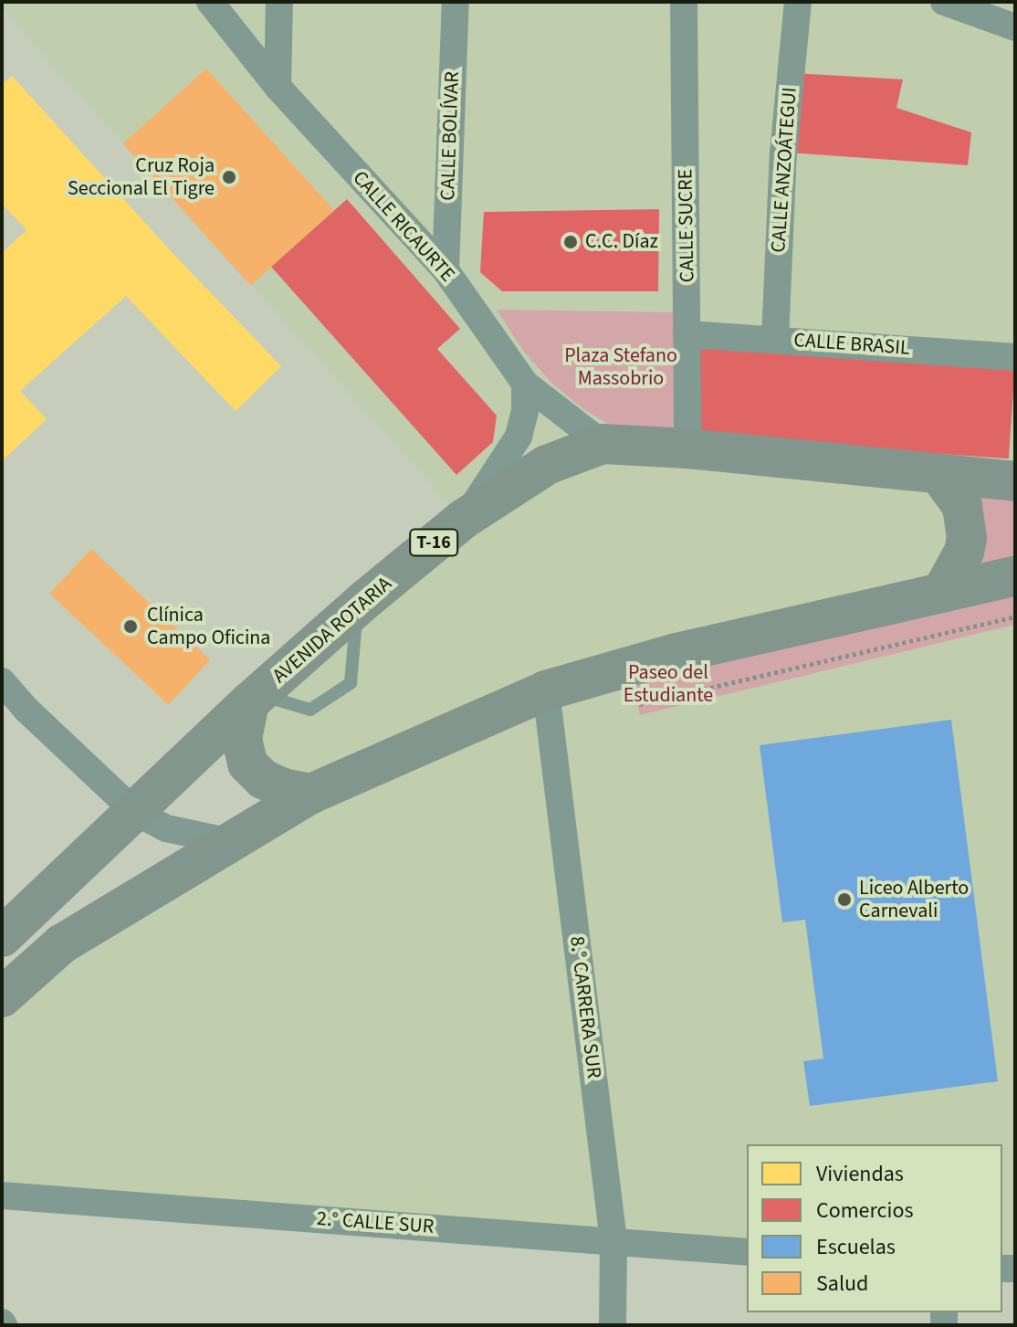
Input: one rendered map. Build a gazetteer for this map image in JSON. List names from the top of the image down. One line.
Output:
{"streets":{"highway":["T-16","AVENIDA ROTARIA"],"street":["CALLE BOLÍVAR","CALLE ANZOÁTEGUI","CALLE SUCRE","CALLE RICAURTE","CALLE BRASIL","8.° CARRERA SUR","2.° CALLE SUR"]},"crossings":[["CALLE BOLÍVAR","CALLE RICAURTE"],["CALLE ANZOÁTEGUI","CALLE BRASIL"],["CALLE SUCRE","CALLE BRASIL"],["CALLE SUCRE","AVENIDA ROTARIA"],["CALLE RICAURTE","AVENIDA ROTARIA"],["T-16","AVENIDA ROTARIA"],["8.° CARRERA SUR","2.° CALLE SUR"]],"parks":["Plaza Stefano Massobrio","Paseo del Estudiante"],"places":["Cruz Roja Seccional El Tigre","C.C. Díaz","Clínica Campo Oficina","Liceo Alberto Carnevali"],"legend":["Viviendas","Comercios","Escuelas","Salud"]}
